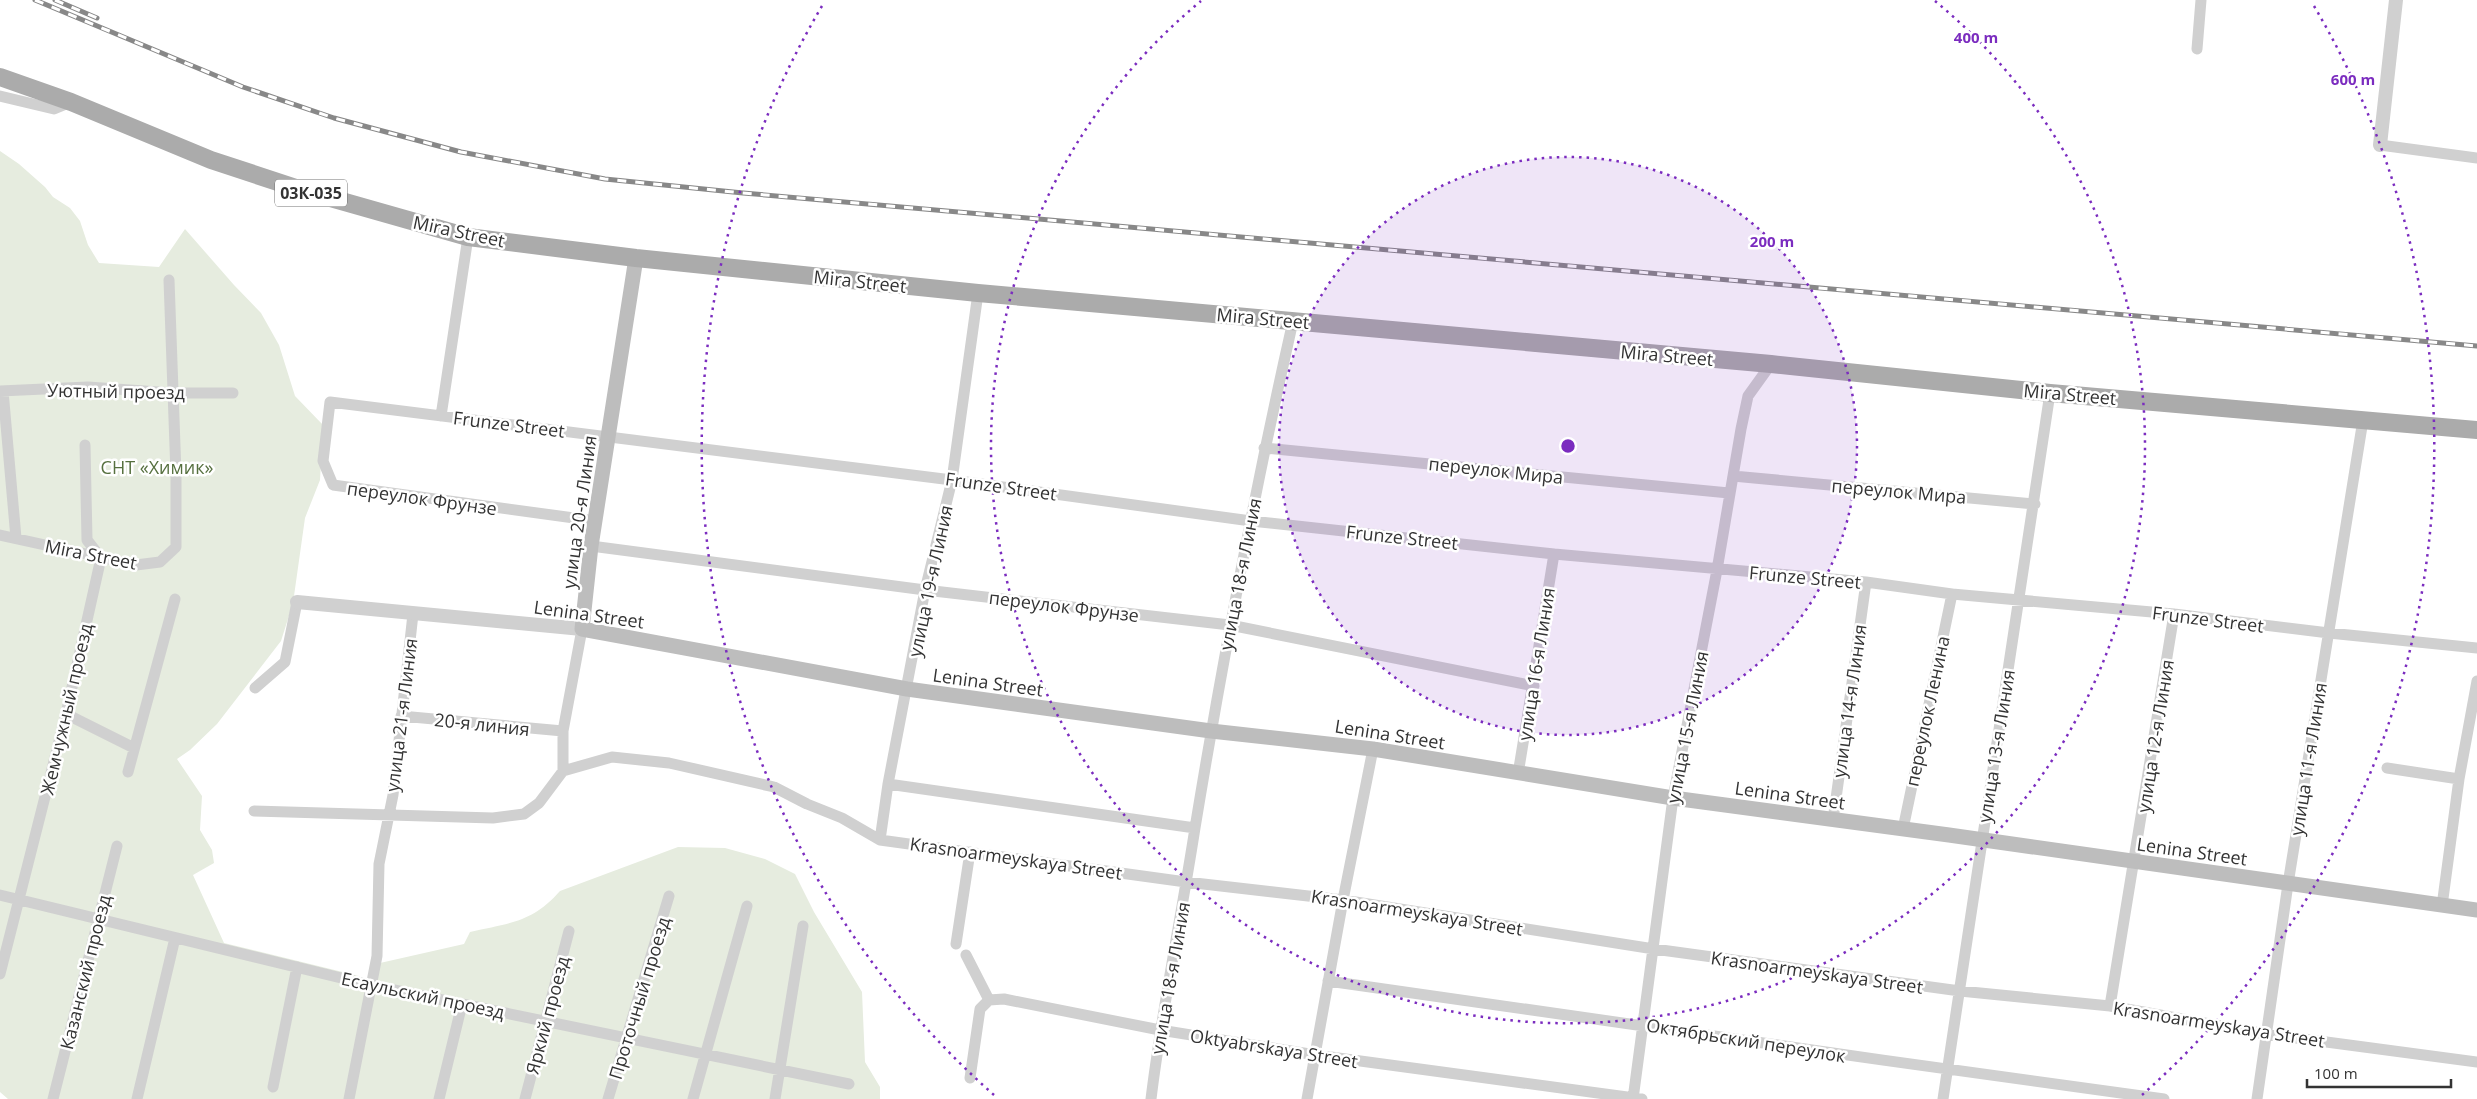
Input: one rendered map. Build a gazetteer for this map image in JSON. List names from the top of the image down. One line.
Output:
{"streets":{"main road":["03К-035","Mira Street","улица 20-я Линия","Lenina Street"],"street":["Уютный проезд","Frunze Street","переулок Мира","переулок Фрунзе","улица 18-я Линия","улица 19-я Линия","улица 16-я Линия","улица 14-я Линия","Жемчужный проезд","переулок Ленина","улица 21-я Линия","20-я линия","улица 15-я Линия","улица 12-я Линия","улица 13-я Линия","улица 11-я Линия","Krasnoarmeyskaya Street","Казанский проезд","Есаульский проезд","Проточный проезд","Яркий проезд","Октябрьский переулок","Oktyabrskaya Street"]},"crossings":[["Mira Street","Уютный проезд"],["Mira Street","улица 20-я Линия"],["Mira Street","улица 18-я Линия"],["Mira Street","улица 19-я Линия"],["Mira Street","Жемчужный проезд"],["Mira Street","улица 15-я Линия"],["Mira Street","улица 13-я Линия"],["Mira Street","улица 11-я Линия"],["Frunze Street","переулок Фрунзе"],["Frunze Street","улица 20-я Линия"],["Frunze Street","улица 18-я Линия"],["Frunze Street","улица 19-я Линия"],["Frunze Street","улица 16-я Линия"],["Frunze Street","улица 14-я Линия"],["Frunze Street","переулок Ленина"],["Frunze Street","улица 15-я Линия"],["Frunze Street","улица 12-я Линия"],["Frunze Street","улица 13-я Линия"],["Frunze Street","улица 11-я Линия"],["переулок Мира","улица 18-я Линия"],["переулок Мира","улица 15-я Линия"],["переулок Мира","улица 13-я Линия"],["переулок Фрунзе","улица 20-я Линия"],["переулок Фрунзе","улица 18-я Линия"],["переулок Фрунзе","улица 19-я Линия"],["переулок Фрунзе","улица 16-я Линия"],["улица 20-я Линия","Lenina Street"],["улица 20-я Линия","20-я линия"],["улица 20-я Линия","Krasnoarmeyskaya Street"],["улица 18-я Линия","Lenina Street"],["улица 18-я Линия","Krasnoarmeyskaya Street"],["улица 18-я Линия","Oktyabrskaya Street"],["улица 19-я Линия","Lenina Street"],["улица 19-я Линия","Krasnoarmeyskaya Street"],["Lenina Street","улица 16-я Линия"],["Lenina Street","улица 14-я Линия"],["Lenina Street","переулок Ленина"],["Lenina Street","улица 21-я Линия"],["Lenina Street","улица 15-я Линия"],["Lenina Street","улица 12-я Линия"],["Lenina Street","улица 13-я Линия"],["Lenina Street","улица 11-я Линия"],["Жемчужный проезд","Есаульский проезд"],["улица 21-я Линия","20-я линия"],["улица 15-я Линия","Krasnoarmeyskaya Street"],["улица 15-я Линия","Октябрьский переулок"],["улица 15-я Линия","Oktyabrskaya Street"],["улица 12-я Линия","Krasnoarmeyskaya Street"],["улица 13-я Линия","Krasnoarmeyskaya Street"],["улица 13-я Линия","Октябрьский переулок"],["улица 11-я Линия","Krasnoarmeyskaya Street"],["Казанский проезд","Есаульский проезд"],["Есаульский проезд","Проточный проезд"],["Есаульский проезд","Яркий проезд"]],"parks":["СНТ «Химик»"],"scale_bar":"100 m","rings":["400 m","600 m","200 m"]}
